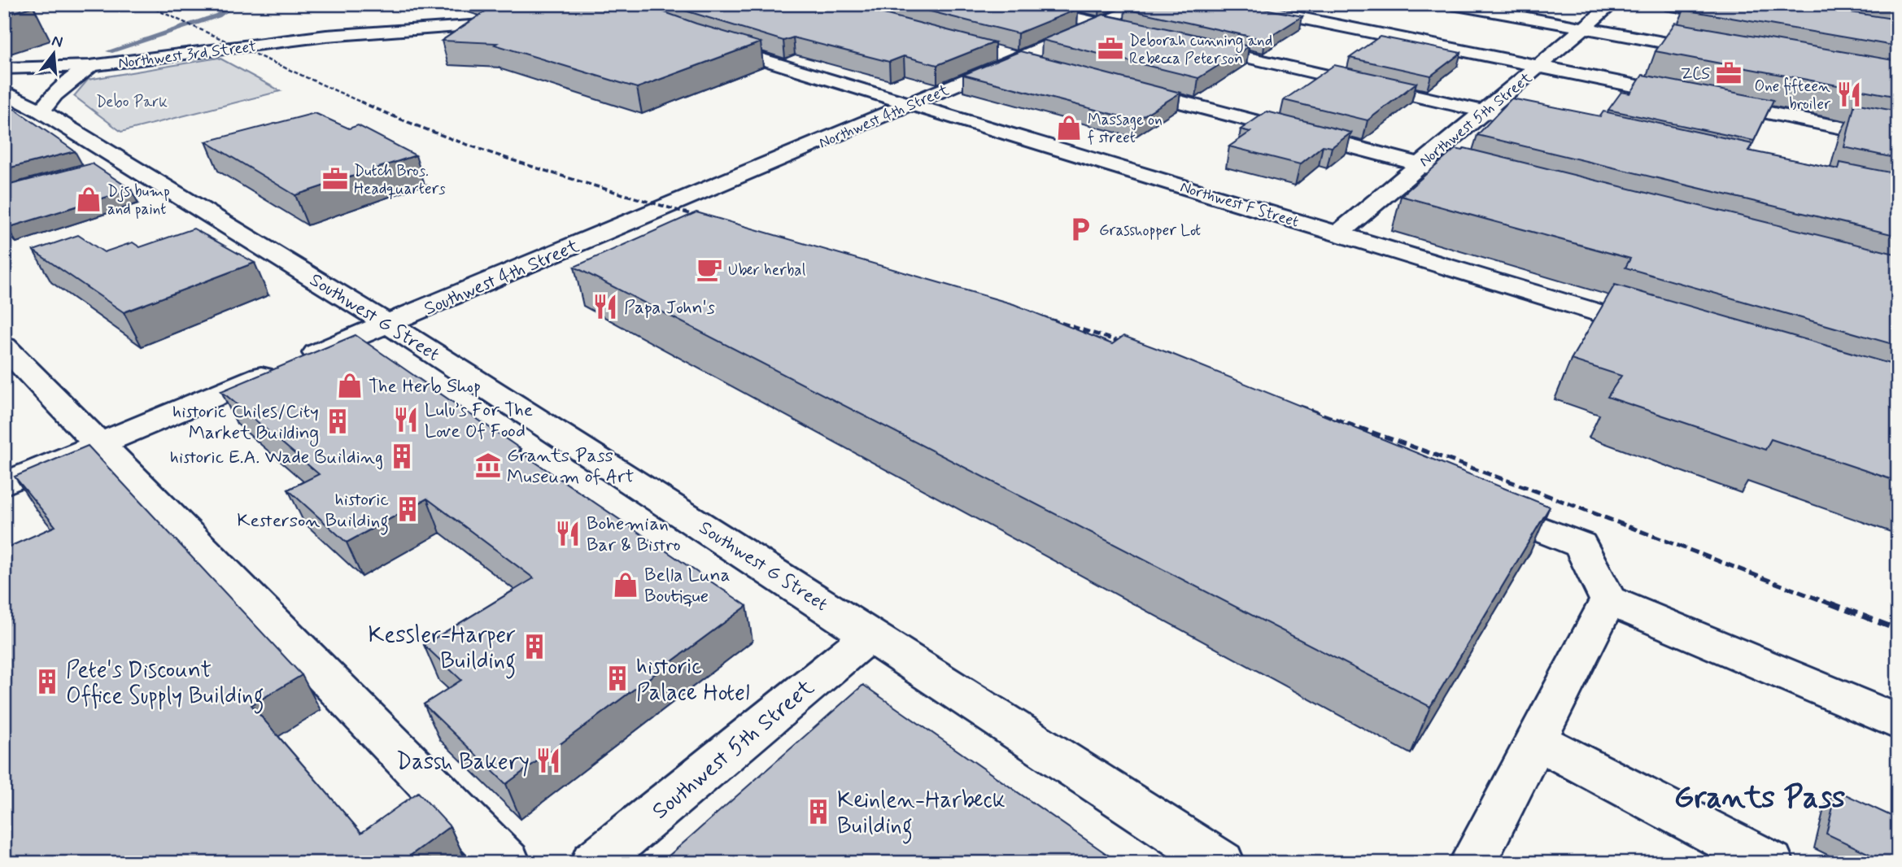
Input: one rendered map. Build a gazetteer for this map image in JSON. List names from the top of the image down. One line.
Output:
{"streets":{"street":["Northwest 3rd Street","Northwest 4th Street","Northwest 5th Street","Northwest F Street","Southwest 4th Street","Southwest G Street","Southwest 5th Street"]},"crossings":[["Northwest 4th Street","Northwest F Street"],["Northwest 4th Street","Southwest 4th Street"],["Northwest 5th Street","Northwest F Street"],["Southwest 4th Street","Southwest G Street"],["Southwest G Street","Southwest 5th Street"]],"districts":["Grants Pass"],"parks":["Debo Park"],"places":{"office":["Deborah cunning and Rebecca Peterson","ZCS","Dutch Bros. Headquarters"],"restaurant":["One fifteen broiler","Papa John's","Lulu’s For The Love Of Food","Bohemian Bar & Bistro","Dassh Bakery"],"shop":["Massage on f street","Djs bump and paint","The Herb Shop","Bella Luna Boutique"],"parking":["Grasshopper Lot"],"cafe":["Uber herbal"],"building":["historic Chiles/City Market Building","historic E.A. Wade Building","historic Kesterson Building","Kessler-Harper Building","historic Palace Hotel","Pete's Discount Office Supply Building","Keinlen-Harbeck Building"],"museum":["Grants Pass Museum of Art"]},"north":"top"}
